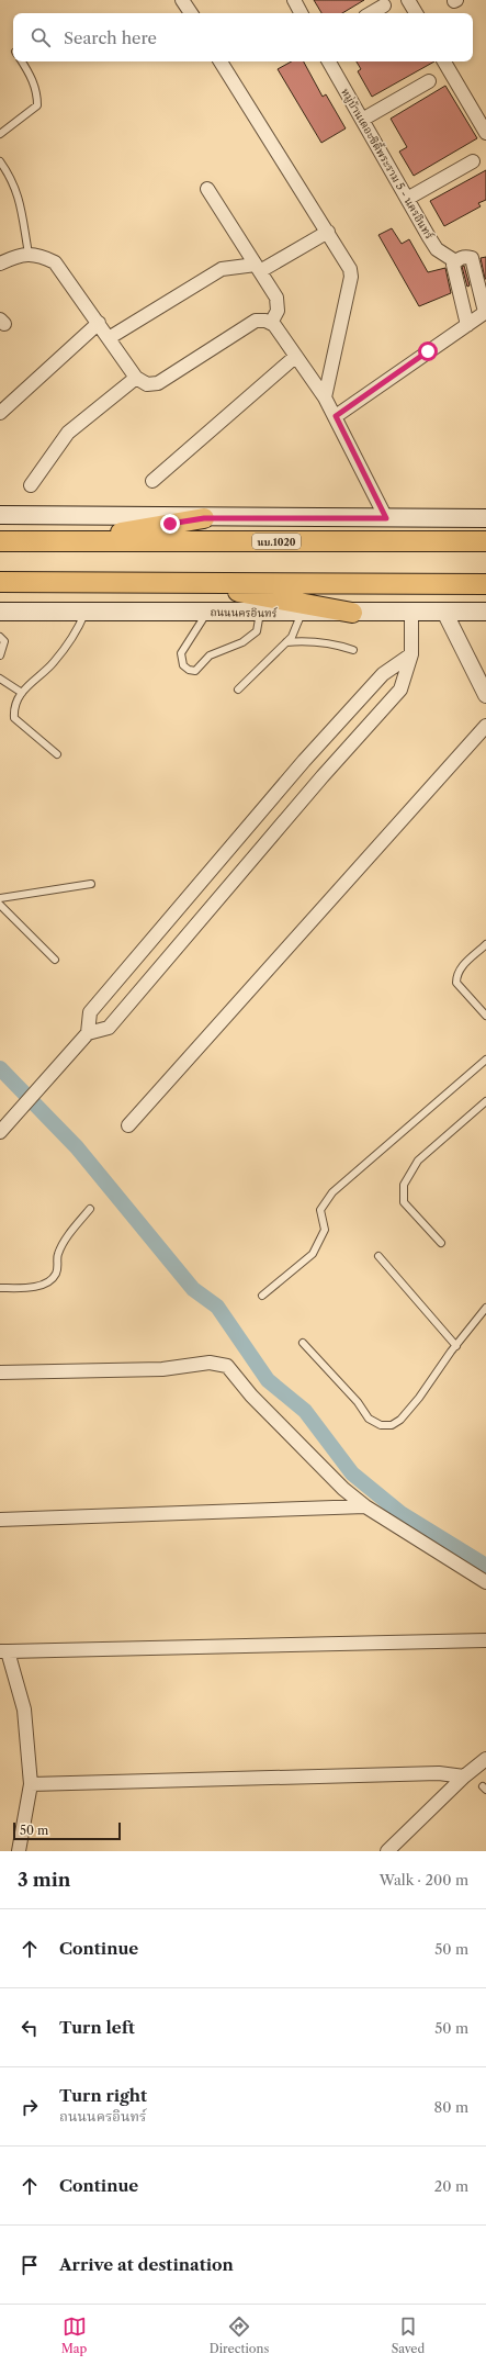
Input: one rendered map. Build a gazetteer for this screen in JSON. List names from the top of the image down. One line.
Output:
{"streets":{"main road":["นบ.1020","ถนนนครอินทร์"],"street":["หมู่บ้านเดอะซิตี้พระราม 5 - นครอินทร์"]},"scale_bar":"50 m","page":{"search":"Search here","scale":"50 m","heading":["3 min","Walk · 200 m"],"list":[["Continue","50 m"],["Turn left","50 m"],["Turn right","ถนนนครอินทร์","80 m"],["Continue","20 m"],"Arrive at destination"],"nav":["Map","Directions","Saved"]}}
